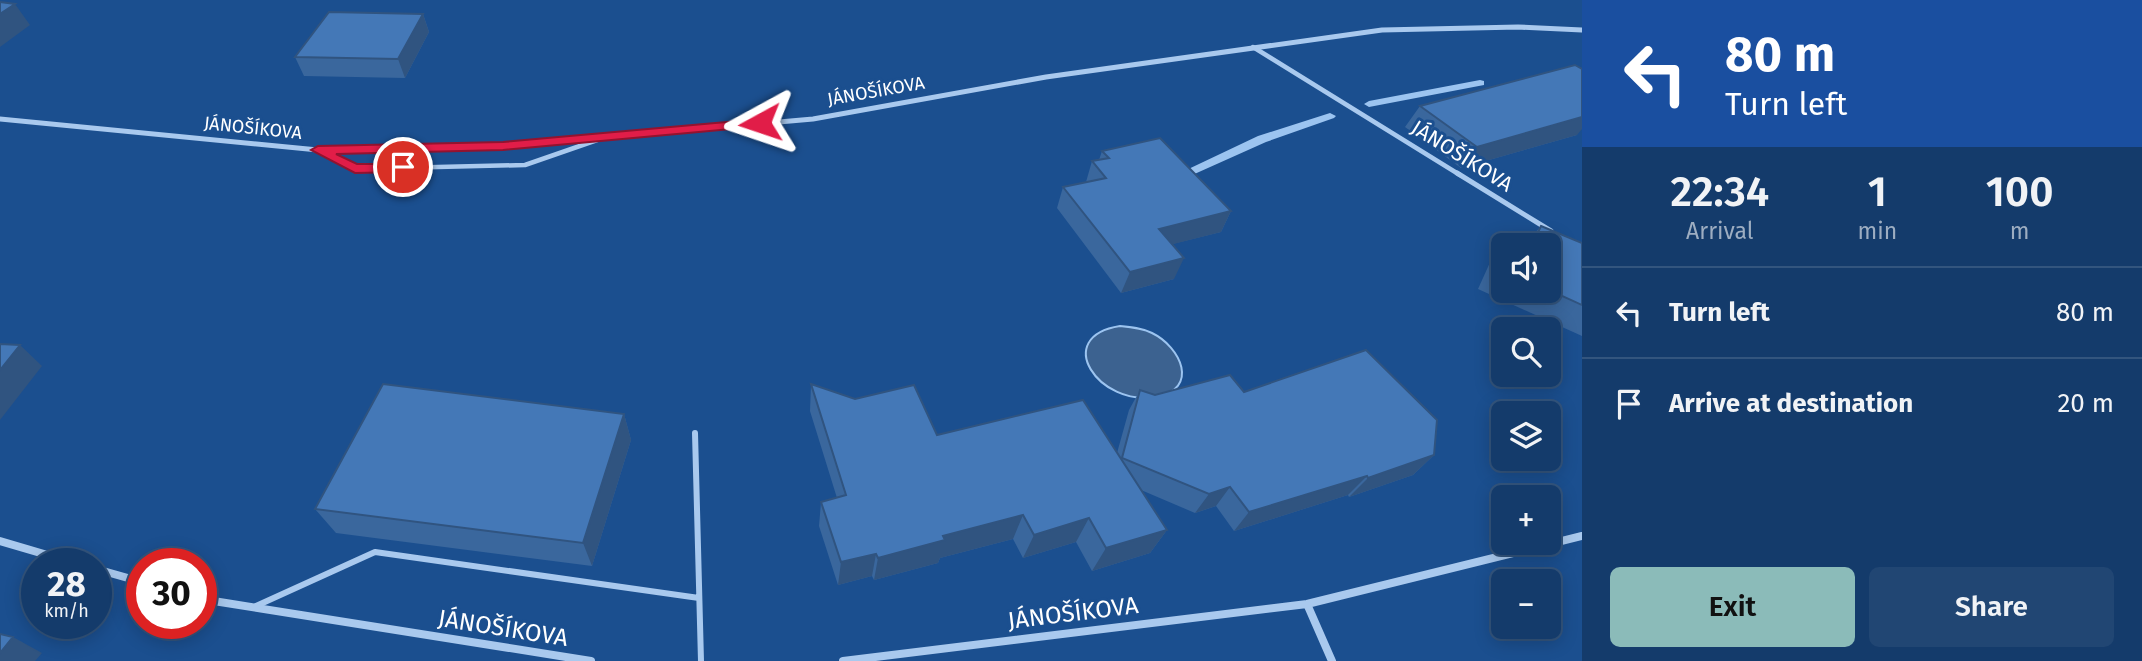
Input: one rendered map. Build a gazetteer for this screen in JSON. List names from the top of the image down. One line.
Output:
{"streets":{"street":["JÁNOŠÍKOVA"]},"page":{"turn":["80 m","Turn left"],"eta":["22:34","Arrival","1","min","100","m"],"map_buttons":["+","−"],"list":[{"name":"Turn left","value":"80 m"},{"name":"Arrive at destination","value":"20 m"}],"speed":"28 km/h","limit":"30","buttons":["Exit","Share"]}}
